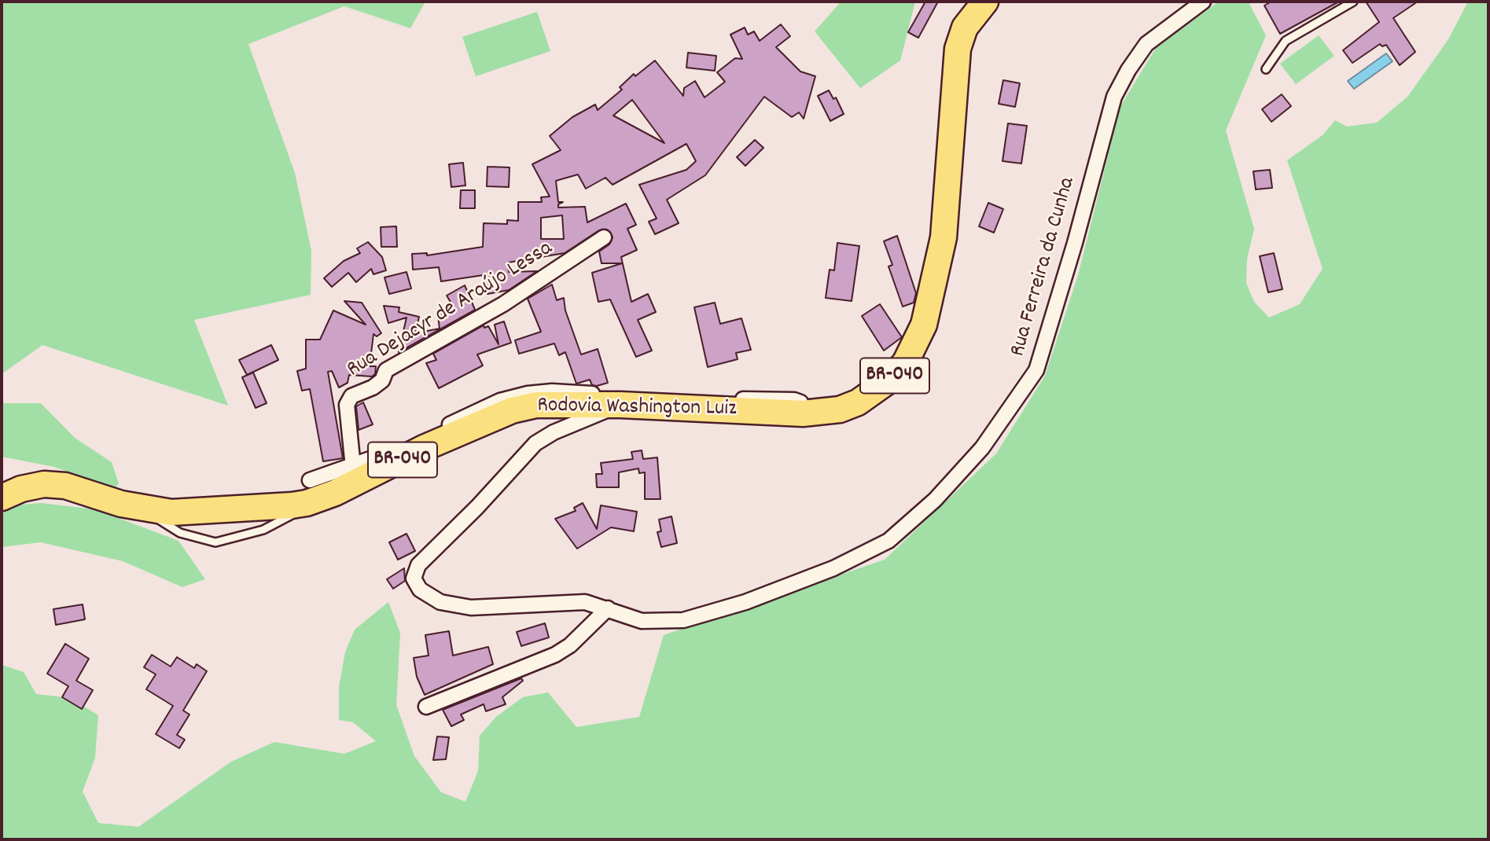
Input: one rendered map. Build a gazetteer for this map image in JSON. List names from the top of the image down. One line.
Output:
{"streets":{"highway":["BR-040","Rodovia Washington Luiz"],"street":["Rua Ferreira da Cunha","Rua Dejacyr de Araújo Lessa"]},"crossings":[["Rua Ferreira da Cunha","Rodovia Washington Luiz"]]}
